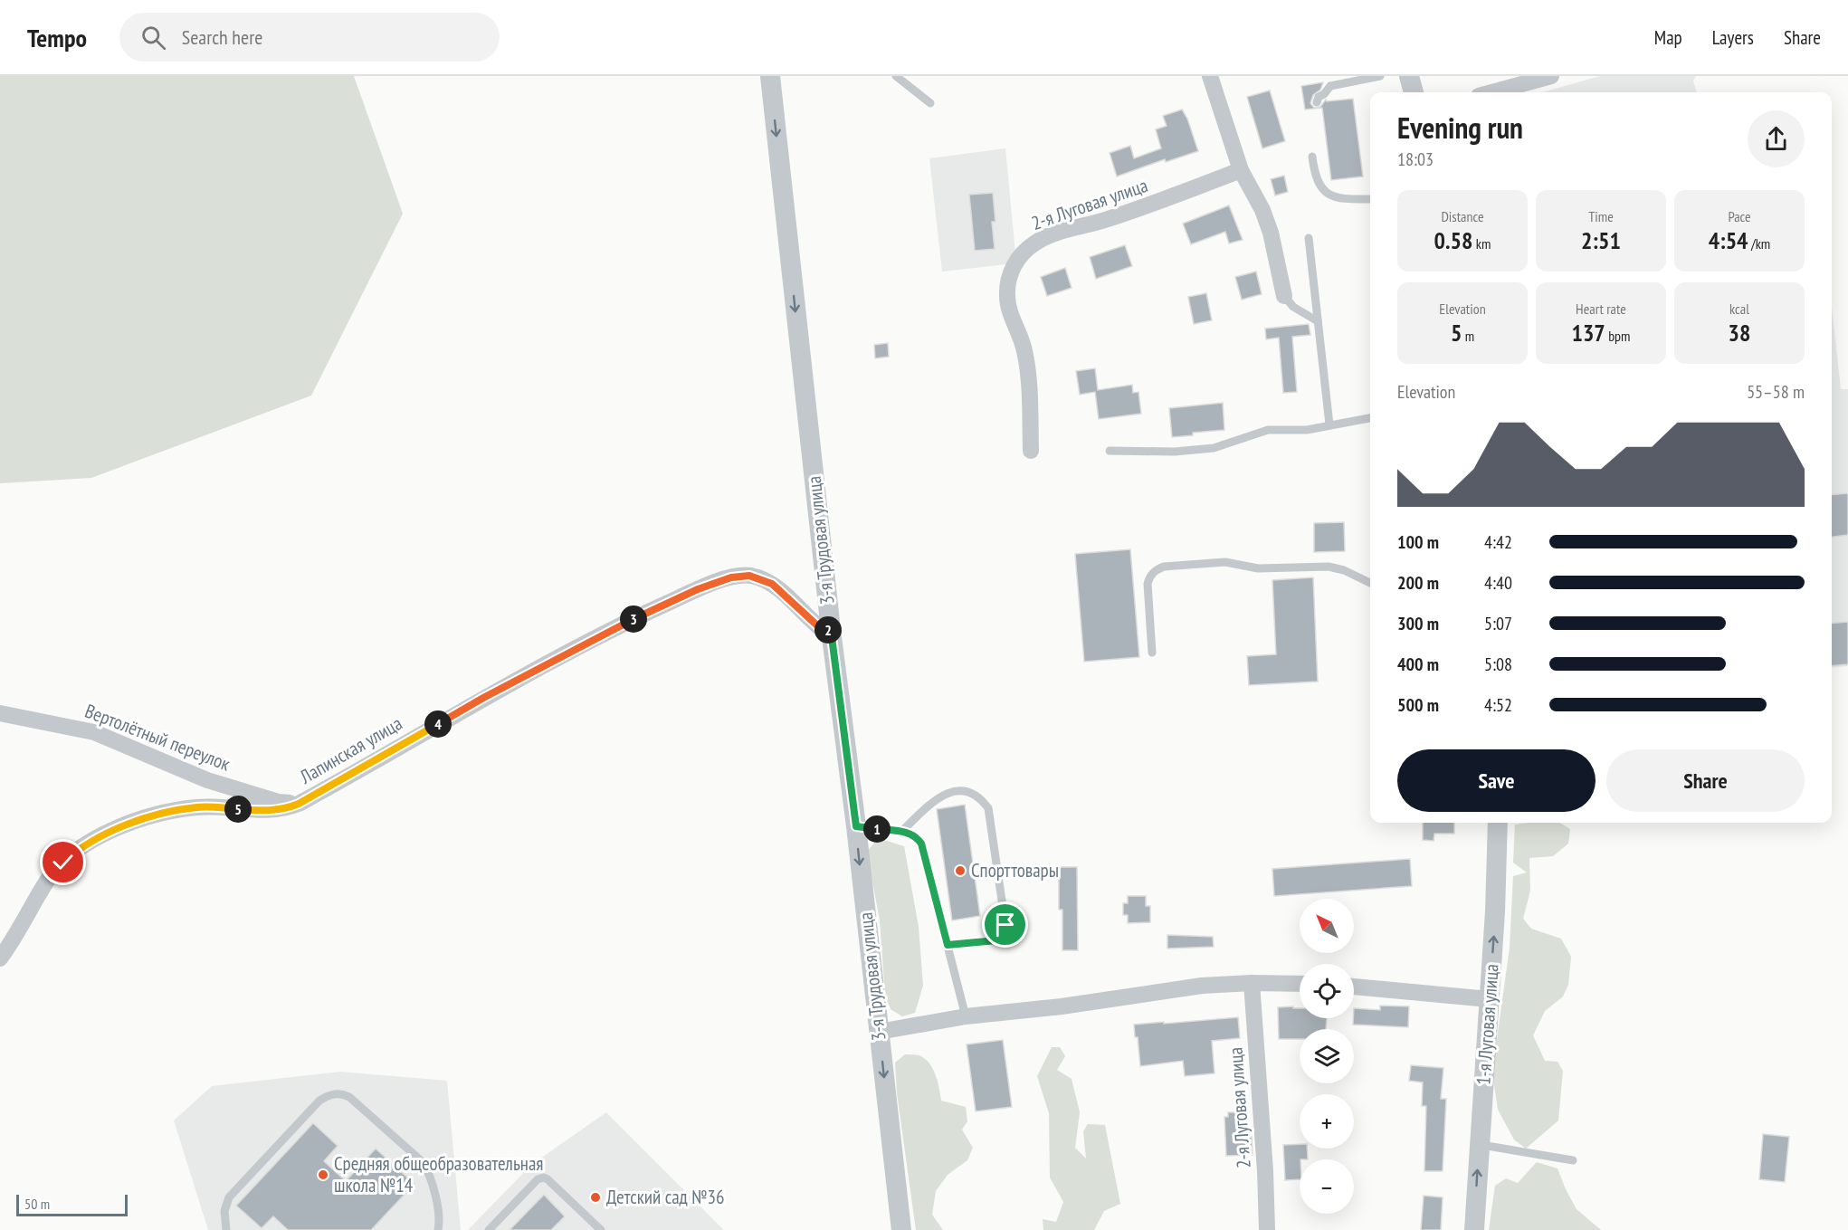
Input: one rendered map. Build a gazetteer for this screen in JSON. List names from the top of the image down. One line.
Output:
{"streets":{"street":["2-я Луговая улица","3-я Трудовая улица","Вертолётный переулок","Лапинская улица","1-я Луговая улица"]},"crossings":[["3-я Трудовая улица","Лапинская улица"],["Вертолётный переулок","Лапинская улица"]],"one_way":["3-я Трудовая улица","1-я Луговая улица"],"places":["Спорттовары","Средняя общеобразовательная школа №14","Детский сад №36"],"scale_bar":"50 m","north":"top left","page":{"header":"Tempo","search":"Search here","nav":["Map","Layers","Share"],"heading":["Evening run","18:03"],"stats":[["Distance","0.58 km"],["Time","2:51"],["Pace","4:54 /km"],["Elevation","5 m"],["Heart rate","137 bpm"],["kcal","38"]],"chart":["Elevation","55–58 m"],"list":[{"name":"100 m","note":"4:42"},{"name":"200 m","note":"4:40"},{"name":"300 m","note":"5:07"},{"name":"400 m","note":"5:08"},{"name":"500 m","note":"4:52"}],"pins":["3","2","4","5","1"],"buttons":["Save","Share"],"map_buttons":["+","−"],"scale":"50 m"}}
